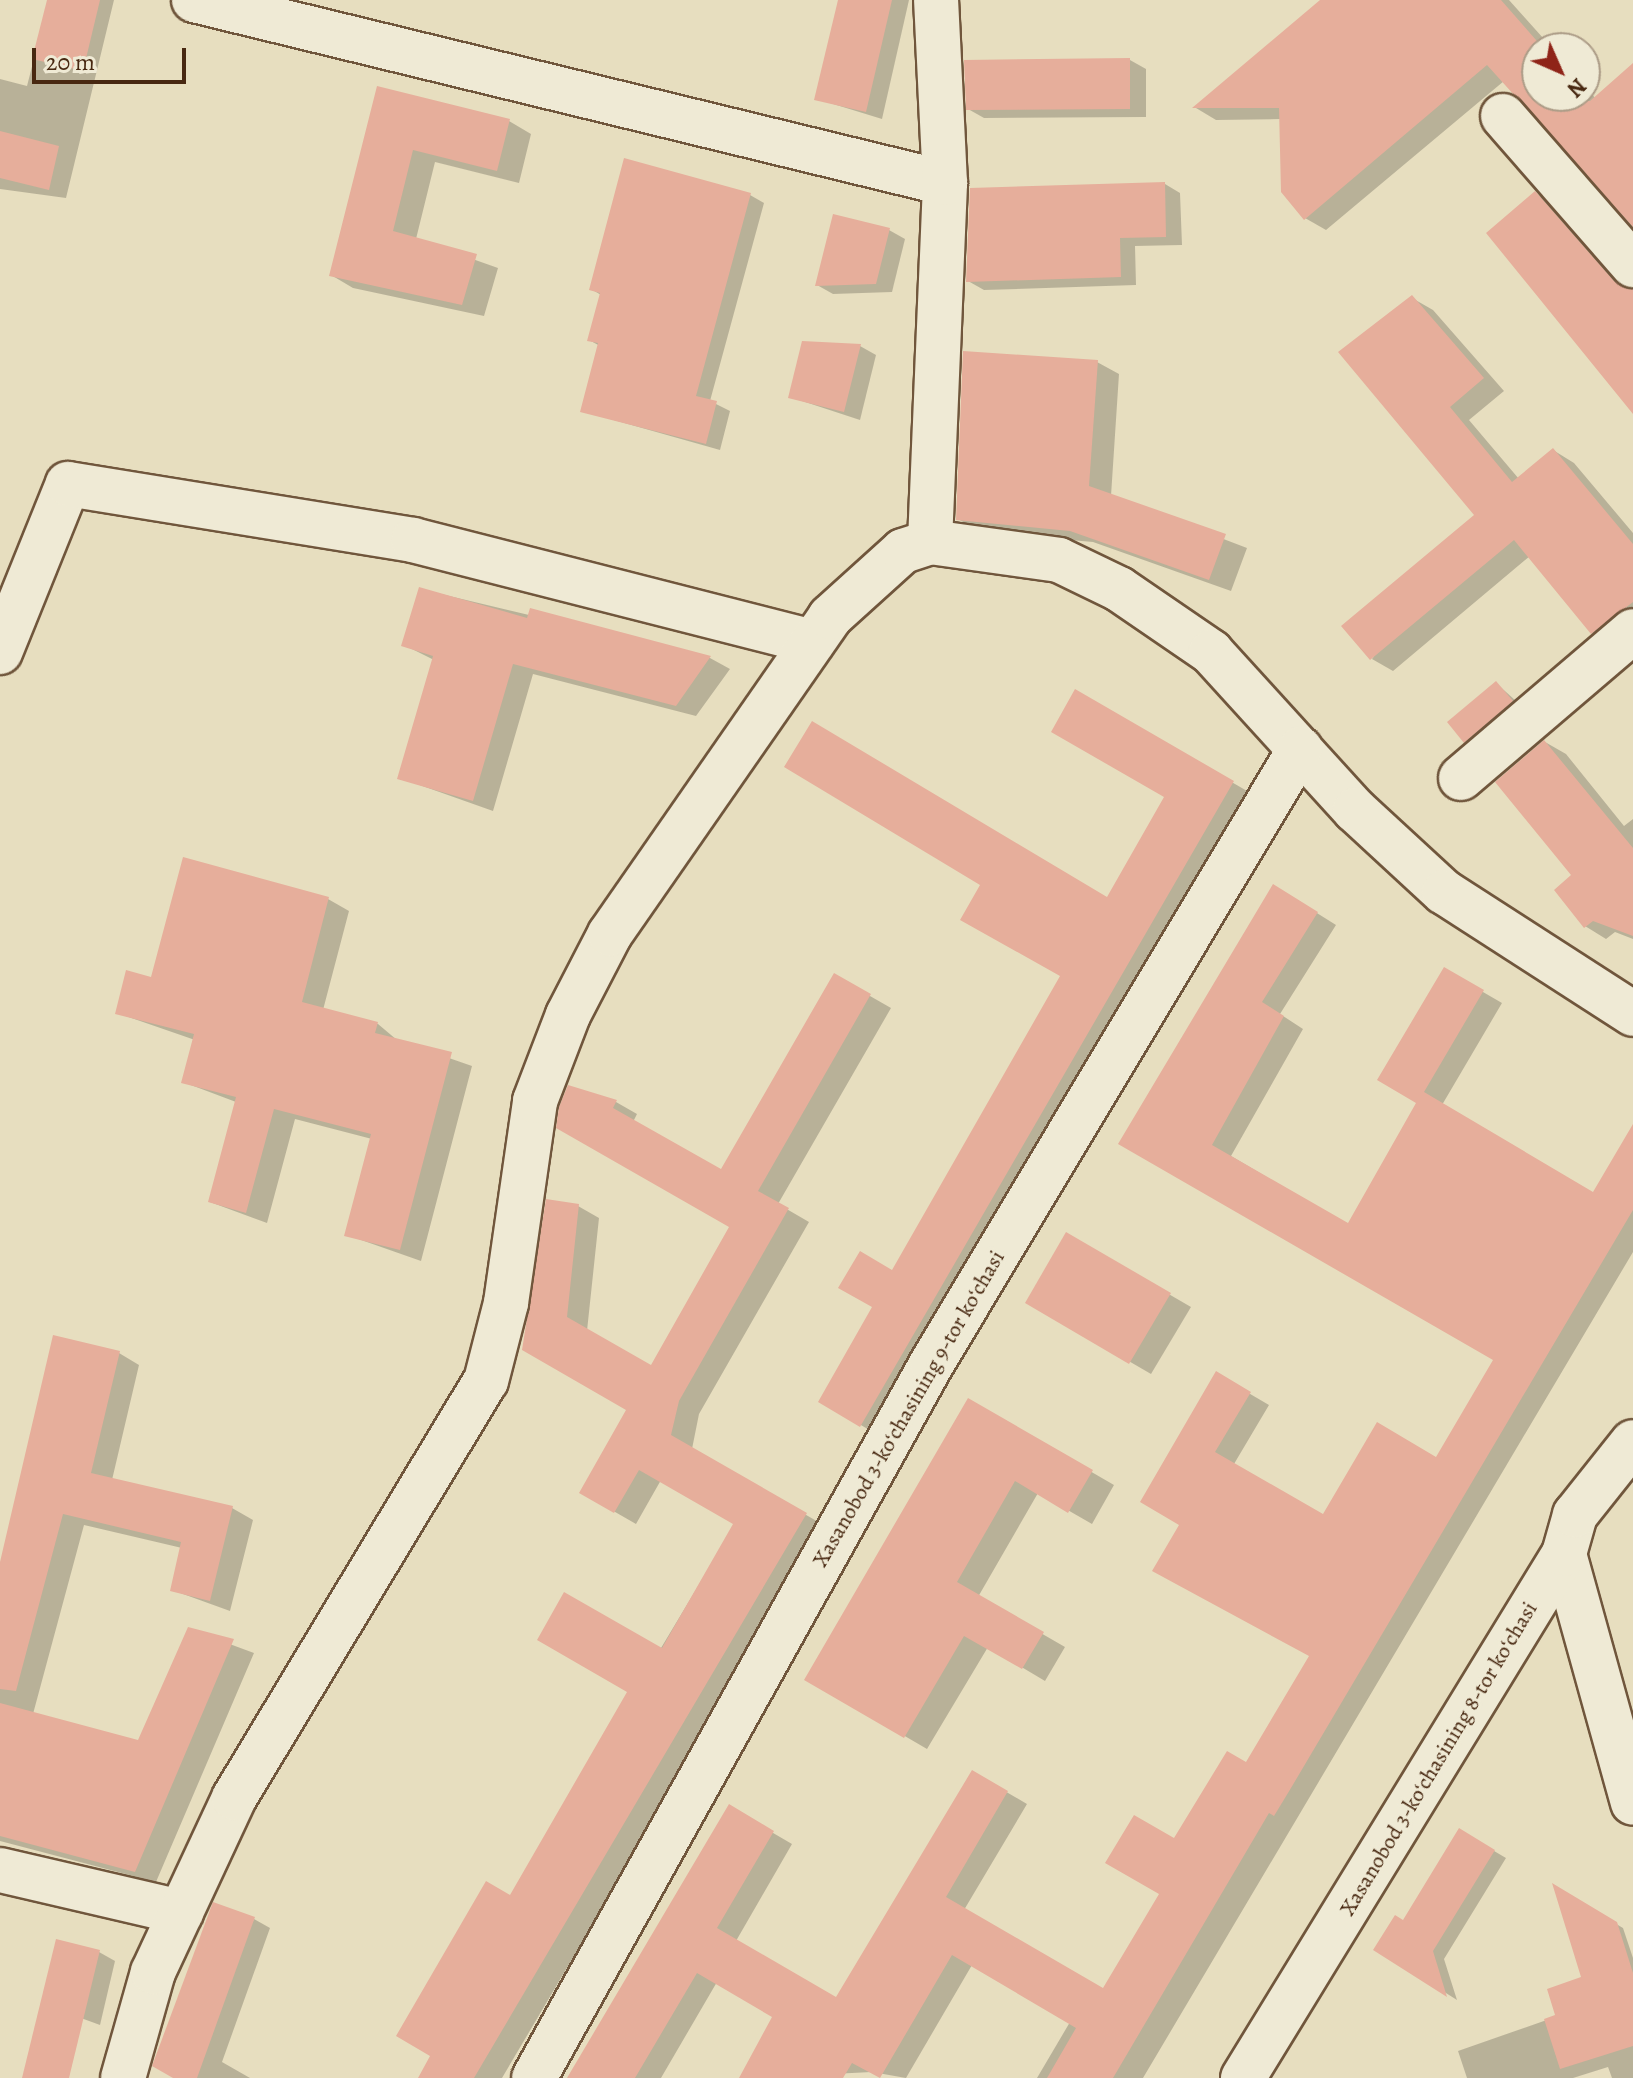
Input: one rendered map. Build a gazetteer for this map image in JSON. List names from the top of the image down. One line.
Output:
{"streets":{"street":["Xasanobod 3-koʻchasining 9-tor koʻchasi","Xasanobod 3-koʻchasining 8-tor koʻchasi"]},"scale_bar":"20 m","north":"bottom right"}
